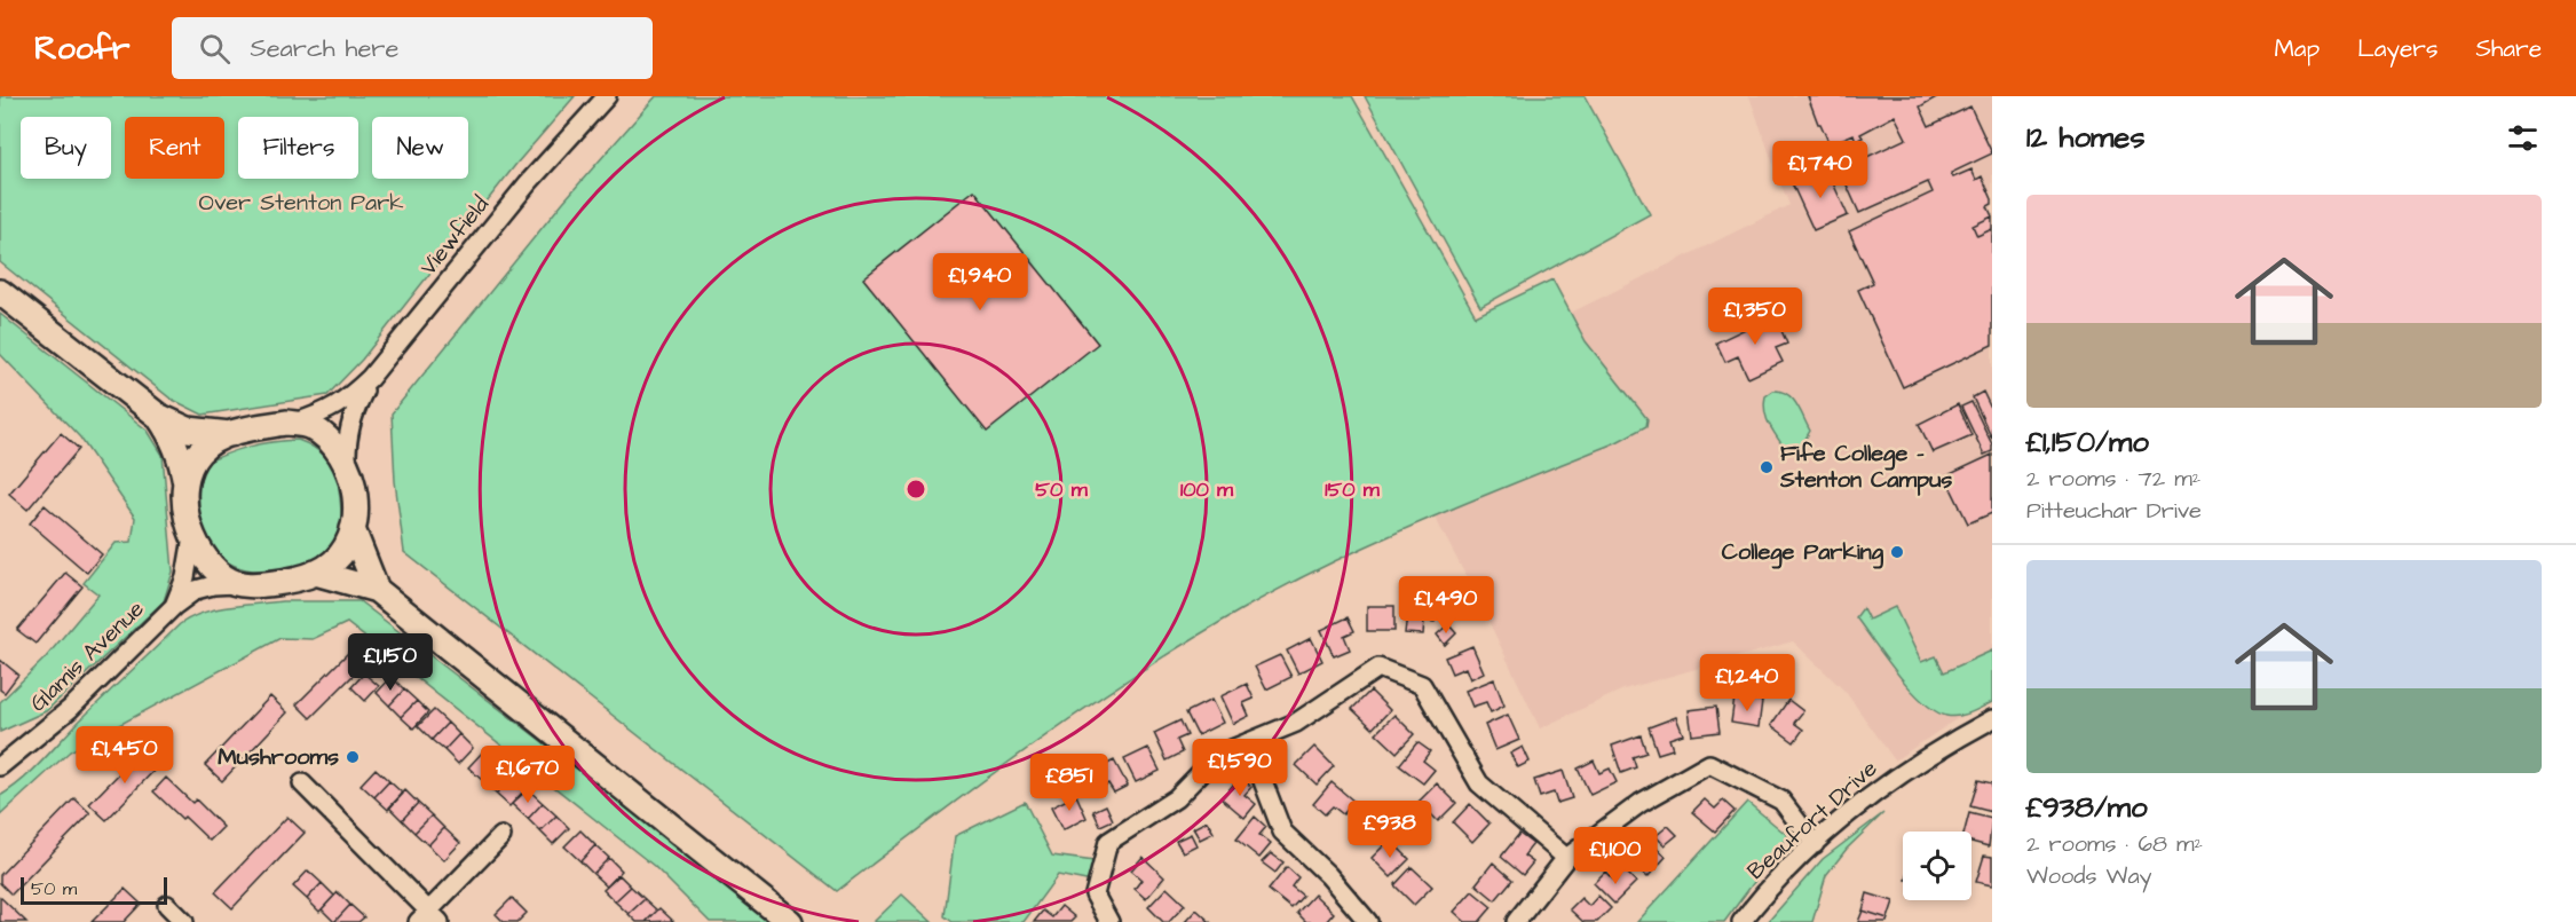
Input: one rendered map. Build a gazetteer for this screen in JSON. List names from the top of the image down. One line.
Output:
{"streets":{"street":["Viewfield","Glamis Avenue","Beaufort Drive"]},"crossings":[["Viewfield","Glamis Avenue"]],"parks":["Over Stenton Park"],"places":["Fife College - Stenton Campus","College Parking","Mushrooms"],"scale_bar":"50 m","page":{"header":"Roofr","search":"Search here","nav":["Map","Layers","Share"],"heading":"12 homes","chip":["Buy","Rent","Filters","New"],"price":["£1,740","£1,940","£1,350","£1,490","£1,150","£1,240","£1,450","£1,590","£1,670","£851","£938","£1,100"],"list":[{"name":"£1,150/mo","note":"2 rooms · 72 m² · Pitteuchar Drive"},{"name":"£938/mo","note":"2 rooms · 68 m² · Woods Way"}],"scale":"50 m"},"rings":["50 m","100 m","150 m"]}
